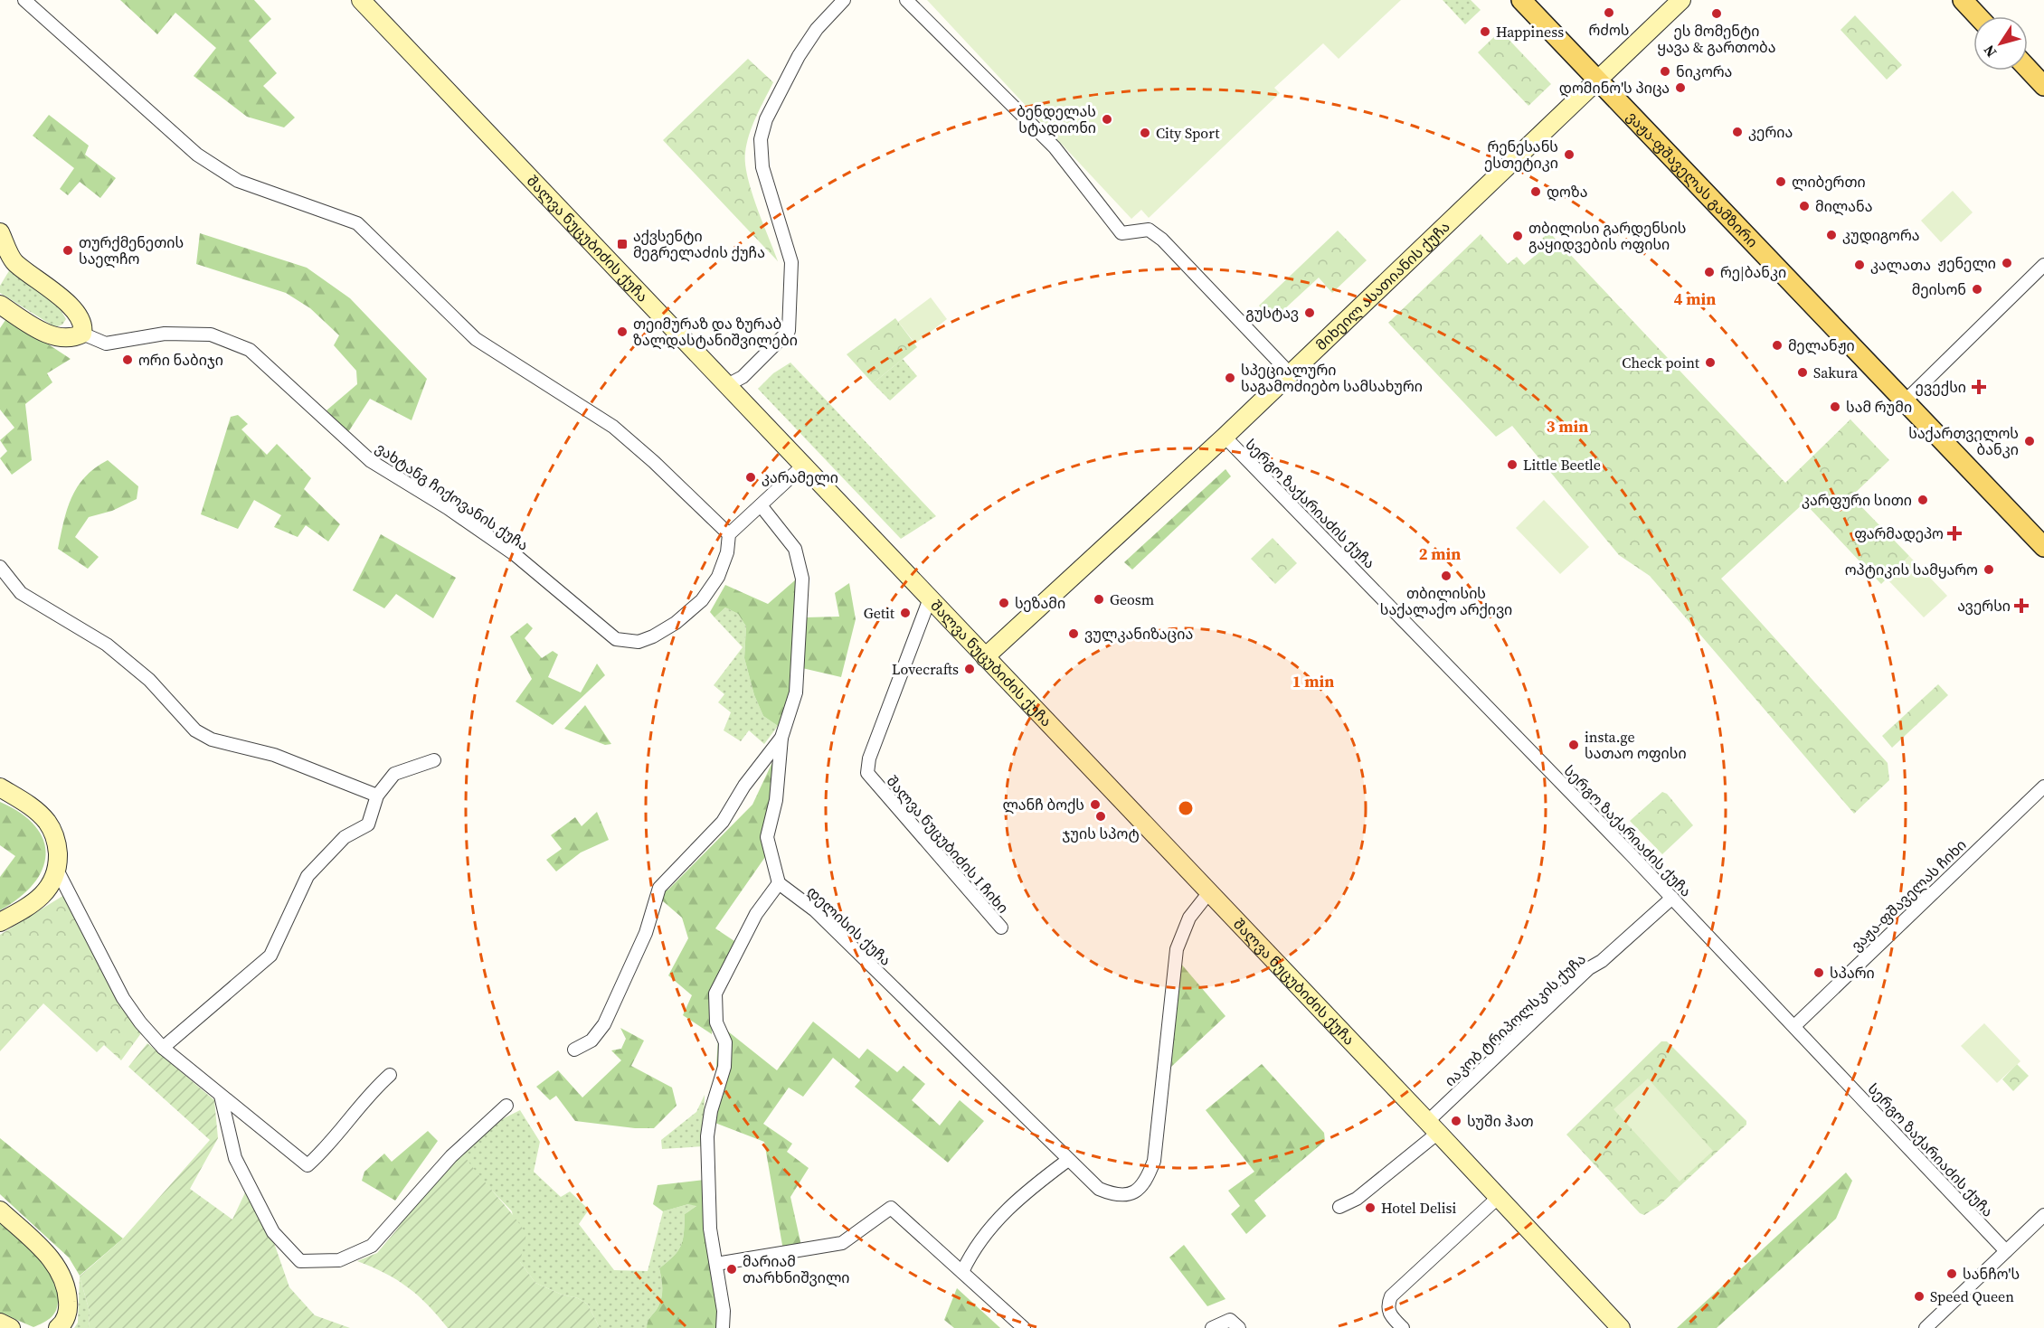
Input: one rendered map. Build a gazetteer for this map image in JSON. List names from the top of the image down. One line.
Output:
{"streets":{"main road":["ვაჟა-ფშაველას გამზირი","შალვა ნუცუბიძის ქუჩა","მიხეილ ასათიანის ქუჩა"],"street":["ვახტანგ ჩიქოვანის ქუჩა","სერგო ზაქარიაძის ქუჩა","შალვა ნუცუბიძის I ჩიხი","ვაჟა-ფშაველას ჩიხი","დელისის ქუჩა","იაკობ ტრიპოლსკის ქუჩა"]},"crossings":[["ვაჟა-ფშაველას გამზირი","მიხეილ ასათიანის ქუჩა"],["შალვა ნუცუბიძის ქუჩა","მიხეილ ასათიანის ქუჩა"],["შალვა ნუცუბიძის ქუჩა","შალვა ნუცუბიძის I ჩიხი"],["შალვა ნუცუბიძის ქუჩა","დელისის ქუჩა"],["შალვა ნუცუბიძის ქუჩა","იაკობ ტრიპოლსკის ქუჩა"],["მიხეილ ასათიანის ქუჩა","სერგო ზაქარიაძის ქუჩა"],["სერგო ზაქარიაძის ქუჩა","ვაჟა-ფშაველას ჩიხი"],["სერგო ზაქარიაძის ქუჩა","იაკობ ტრიპოლსკის ქუჩა"]],"places":{"other":["რძოს","ეს მომენტი ყავა & გართობა","Happiness","ნიკორა","დომინო'ს პიცა","ბენდელას სტადიონი","კერია","City Sport","რენესანს ესთეტიკი","ლიბერთი","დოზა","მილანა","კუდიგორა","თბილისი გარდენსის გაყიდვების ოფისი","თურქმენეთის საელჩო","ჟენელი","კალათა","რე|ბანკი","მეისონ","გუსტავ","თეიმურაზ და ზურაბ ზალდასტანიშვილები","მელანჟი","ორი ნაბიჯი","Check point","Sakura","სპეციალური საგამოძიებო სამსახური","სამ რუმი","საქართველოს ბანკი","Little Beetle","კარამელი","კარფური სითი","ოპტიკის სამყარო","თბილისის საქალაქო არქივი","Geosm","სეზამი","Getit","ვულკანიზაცია","Lovecrafts","insta.ge სათაო ოფისი","ლანჩ ბოქს","ჯუის სპოტ","სპარი","სუში ჰათ","Hotel Delisi","მარიამ თარხნიშვილი","სანჩო'ს","Speed Queen"],"transit":["აქვსენტი მეგრელაძის ქუჩა"],"health":["ევექსი","ფარმადეპო","ავერსი"]},"north":"bottom left","rings":["4 min","3 min","2 min","1 min"]}
